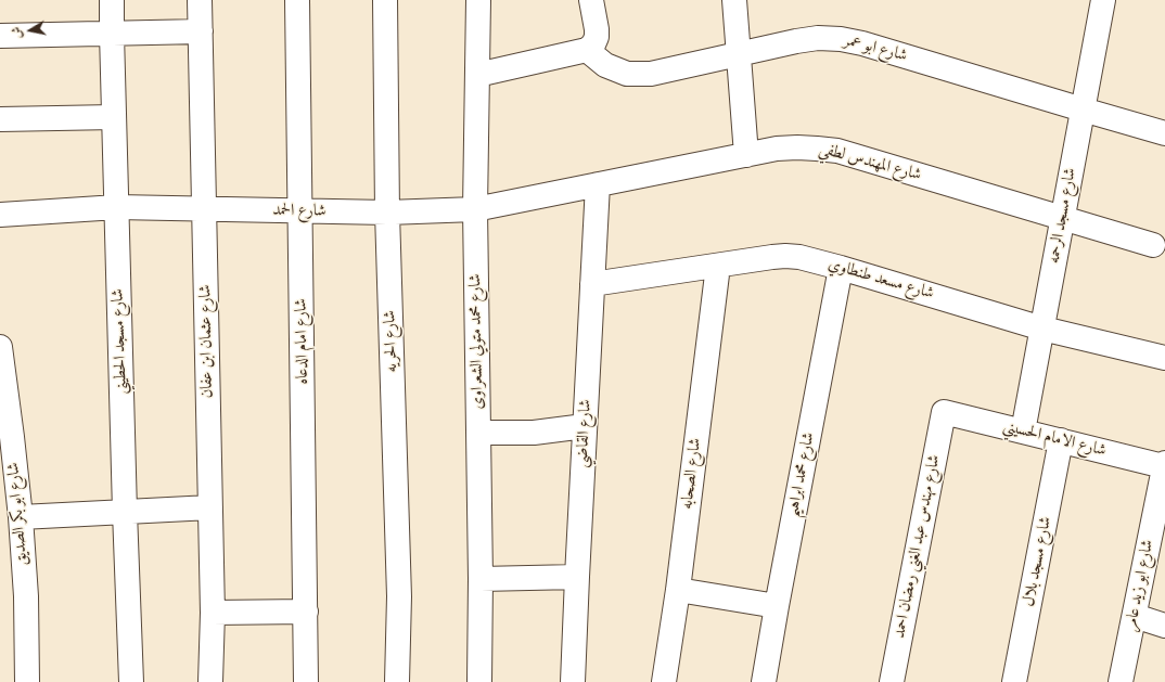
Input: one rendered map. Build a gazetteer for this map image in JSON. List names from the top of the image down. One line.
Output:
{"streets":{"street":["شارع ابو عمر","شارع المهندس لطفي","شارع الحمد","شارع مسجد الرحمه","شارع مسعد طنطاوي","شارع مسجد الحطيني","شارع عثمان ابن عفان","شارع امام الدعاه","شارع الحريه","شارع محمد متولي الشعراوى","شارع القاضي","شارع الامام الحسيني","شارع الصحابه","شارع محمد ابراهيم","شارع ابو بكر الصديق","شارع مهندس عبد الغني رمضان احمد","شارع مسجد بلال","شارع ابو زيد عامر"]},"crossings":[["شارع ابو عمر","شارع مسجد الرحمه"],["شارع المهندس لطفي","شارع الحمد"],["شارع المهندس لطفي","شارع مسجد الرحمه"],["شارع المهندس لطفي","شارع القاضي"],["شارع الحمد","شارع مسجد الحطيني"],["شارع الحمد","شارع عثمان ابن عفان"],["شارع الحمد","شارع امام الدعاه"],["شارع الحمد","شارع الحريه"],["شارع الحمد","شارع محمد متولي الشعراوى"],["شارع الحمد","شارع القاضي"],["شارع مسجد الرحمه","شارع مسعد طنطاوي"],["شارع مسجد الرحمه","شارع الامام الحسيني"],["شارع مسعد طنطاوي","شارع القاضي"],["شارع مسعد طنطاوي","شارع الصحابه"],["شارع مسعد طنطاوي","شارع محمد ابراهيم"],["شارع الامام الحسيني","شارع مهندس عبد الغني رمضان احمد"],["شارع الامام الحسيني","شارع مسجد بلال"],["شارع الامام الحسيني","شارع ابو زيد عامر"]],"north":"left"}
